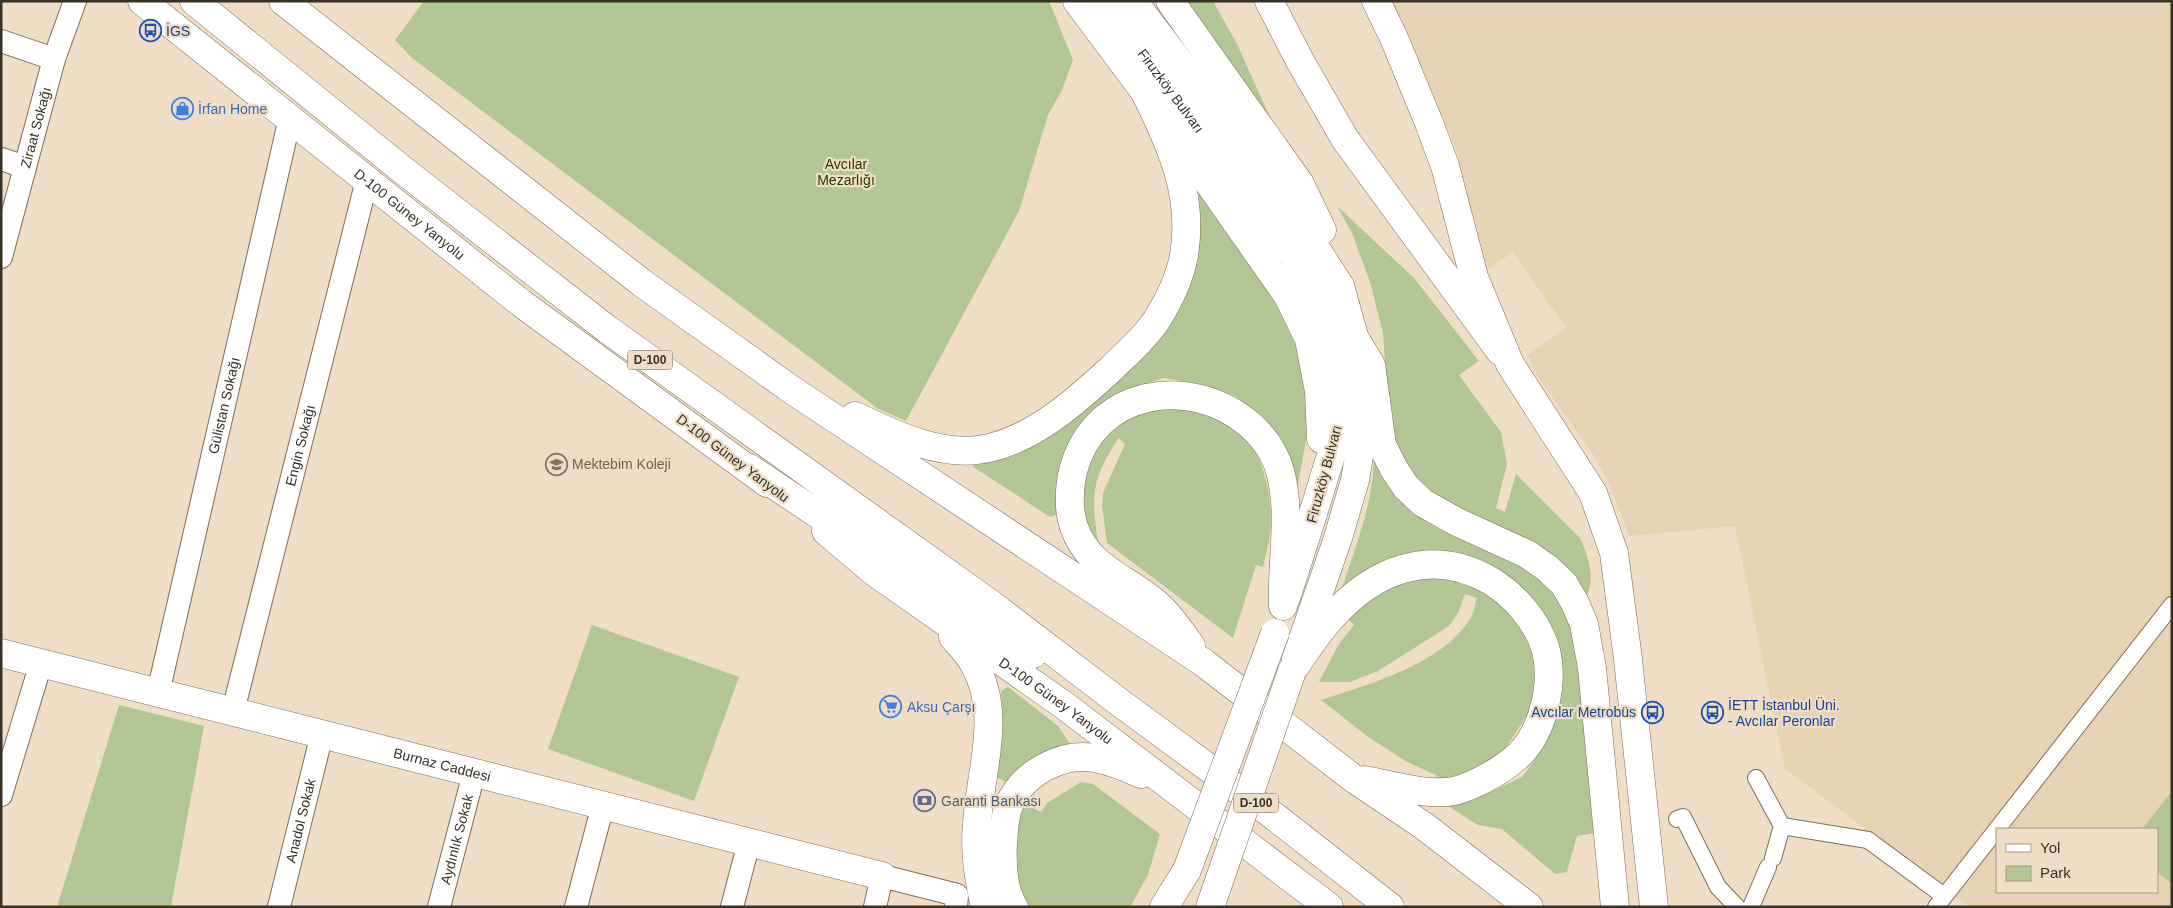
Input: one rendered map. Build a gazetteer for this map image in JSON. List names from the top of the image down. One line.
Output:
{"streets":{"main road":["Firuzköy Bulvarı","D-100 Güney Yanyolu","D-100","Burnaz Caddesi"],"street":["Ziraat Sokağı","Gülistan Sokağı","Engin Sokağı","Anadol Sokak","Aydınlık Sokak"]},"crossings":[["D-100 Güney Yanyolu","Gülistan Sokağı"],["D-100 Güney Yanyolu","Engin Sokağı"],["Gülistan Sokağı","Burnaz Caddesi"],["Engin Sokağı","Burnaz Caddesi"],["Burnaz Caddesi","Anadol Sokak"],["Burnaz Caddesi","Aydınlık Sokak"]],"parks":["Avcılar Mezarlığı"],"places":{"bus stop":["İGS","Avcılar Metrobüs","İETT İstanbul Üni. - Avcılar Peronlar"],"shop":["İrfan Home"],"school or university":["Mektebim Koleji"],"supermarket":["Aksu Çarşı"],"bank":["Garanti Bankası"]},"legend":["Yol","Park"]}
